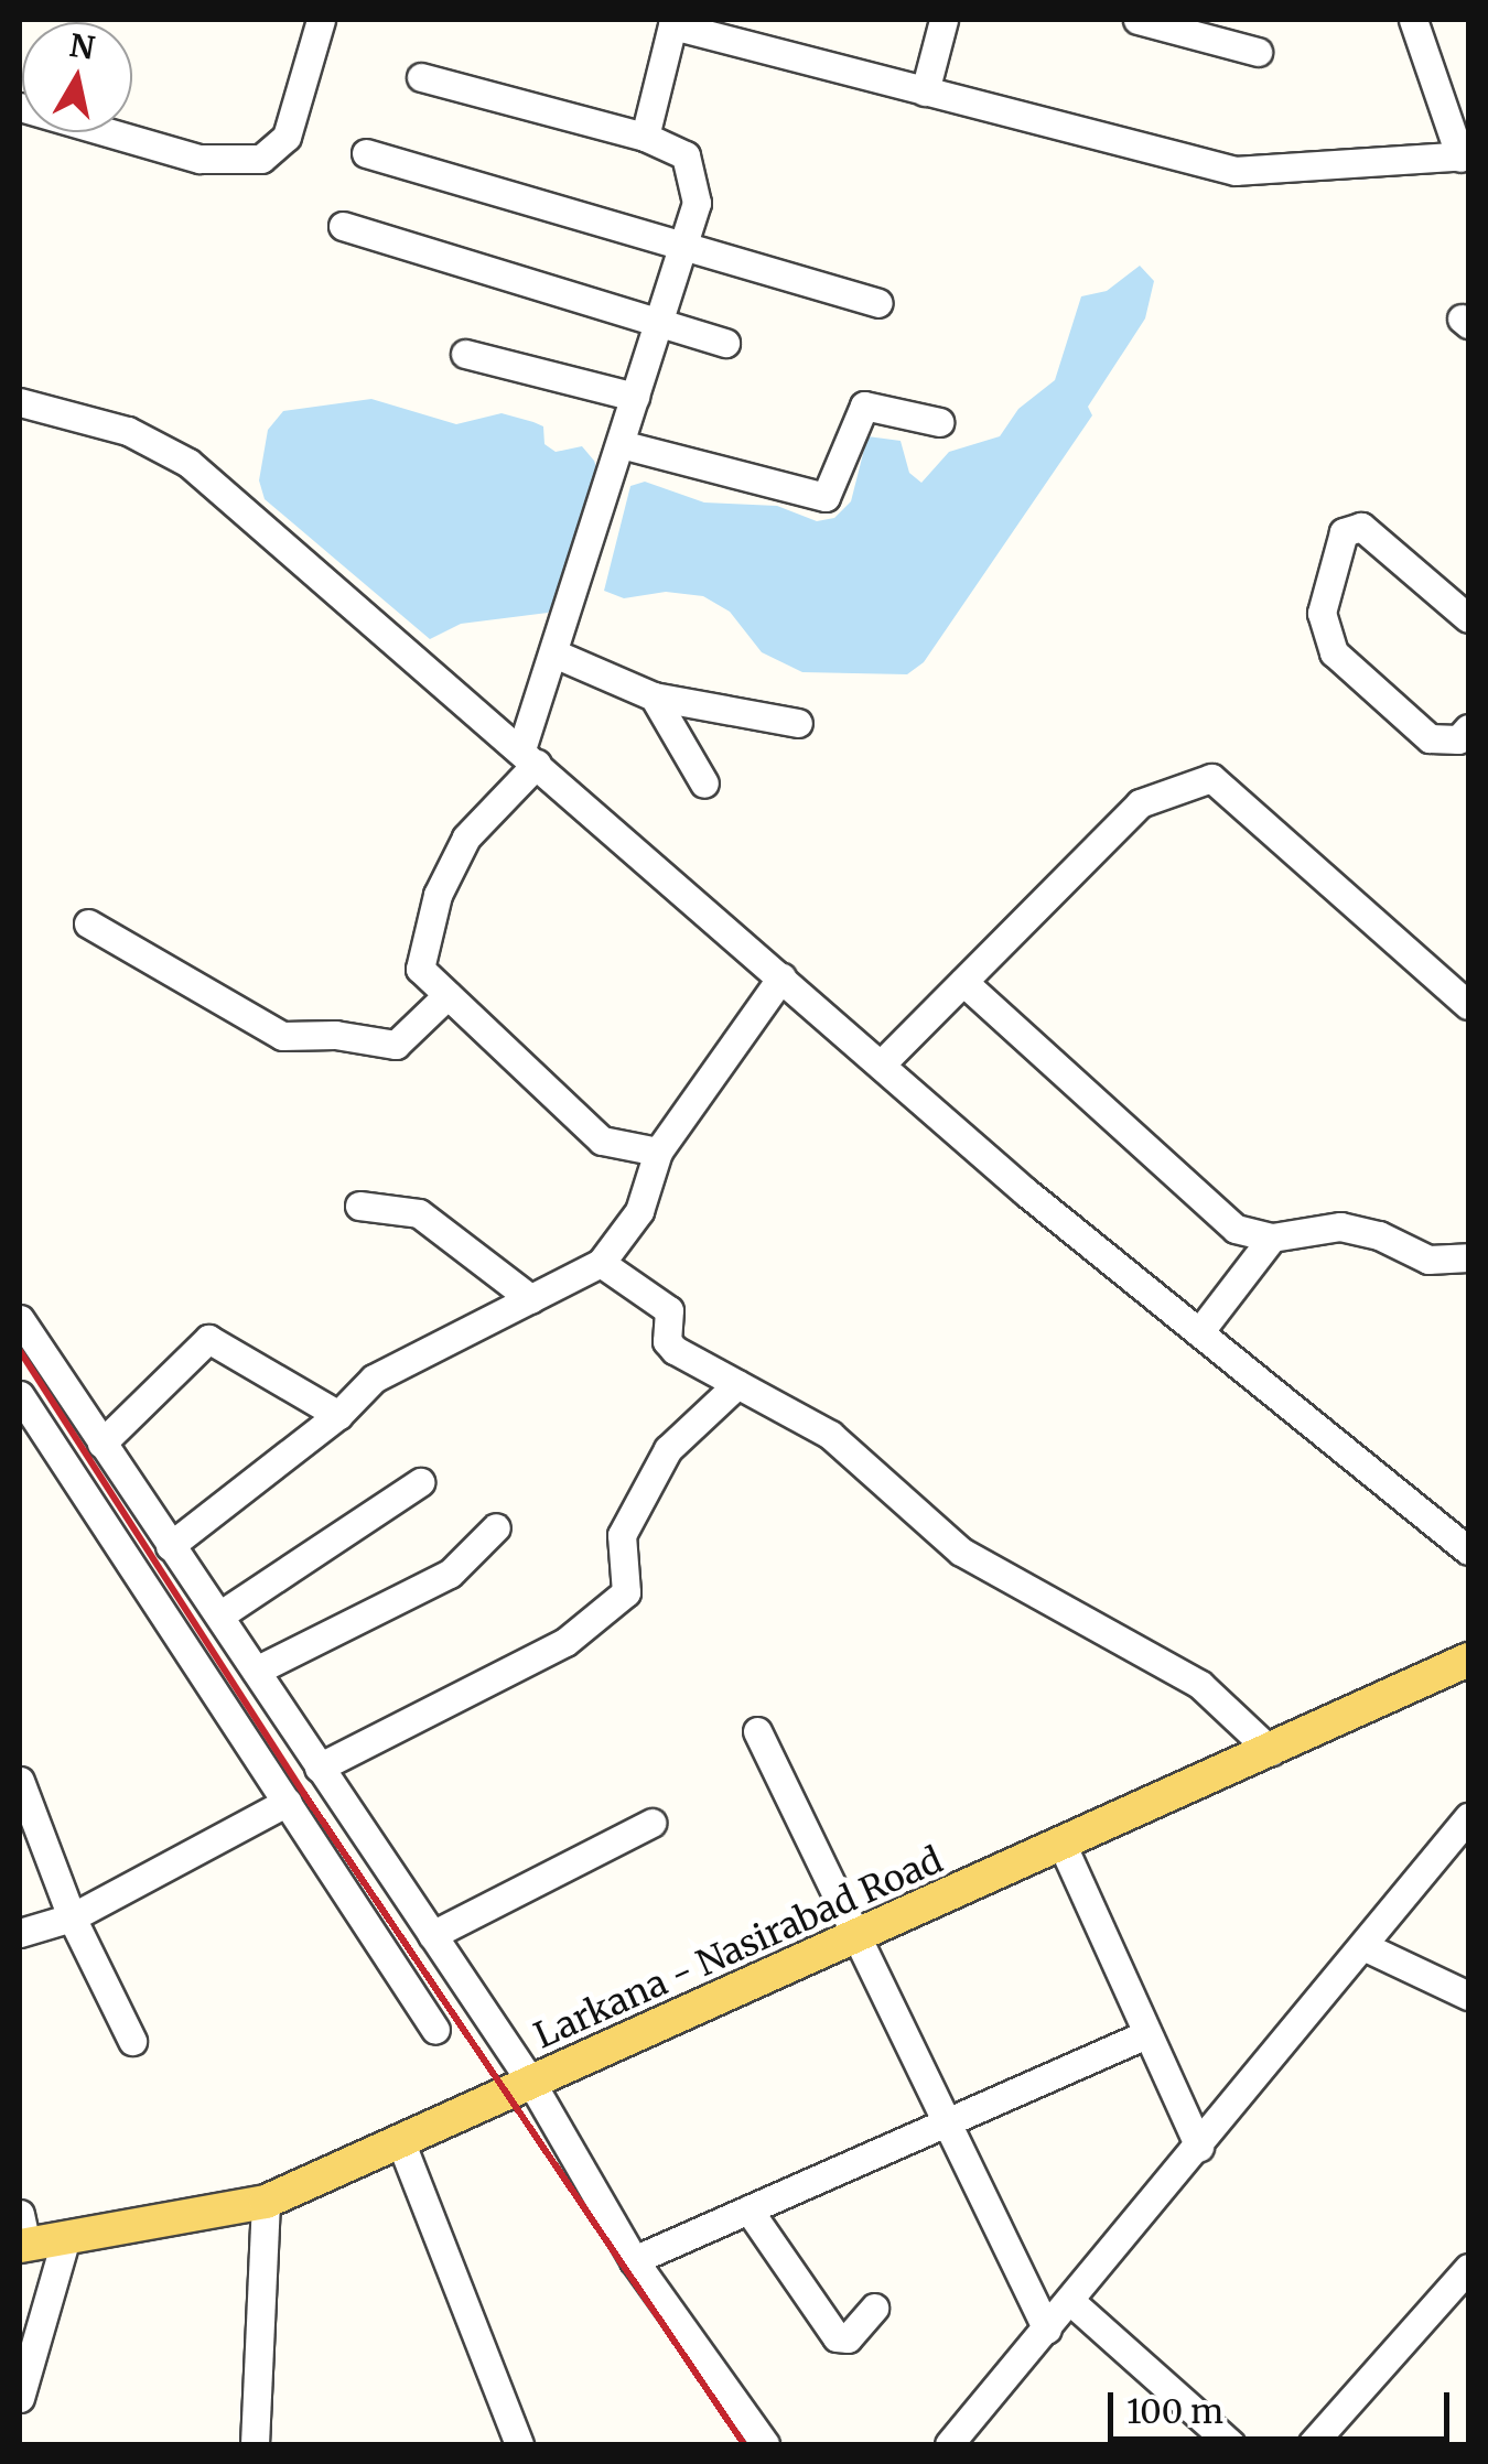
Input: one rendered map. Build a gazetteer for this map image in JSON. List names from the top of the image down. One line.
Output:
{"streets":{"main road":["Larkana - Nasirabad Road"]},"scale_bar":"100 m","north":"top"}
